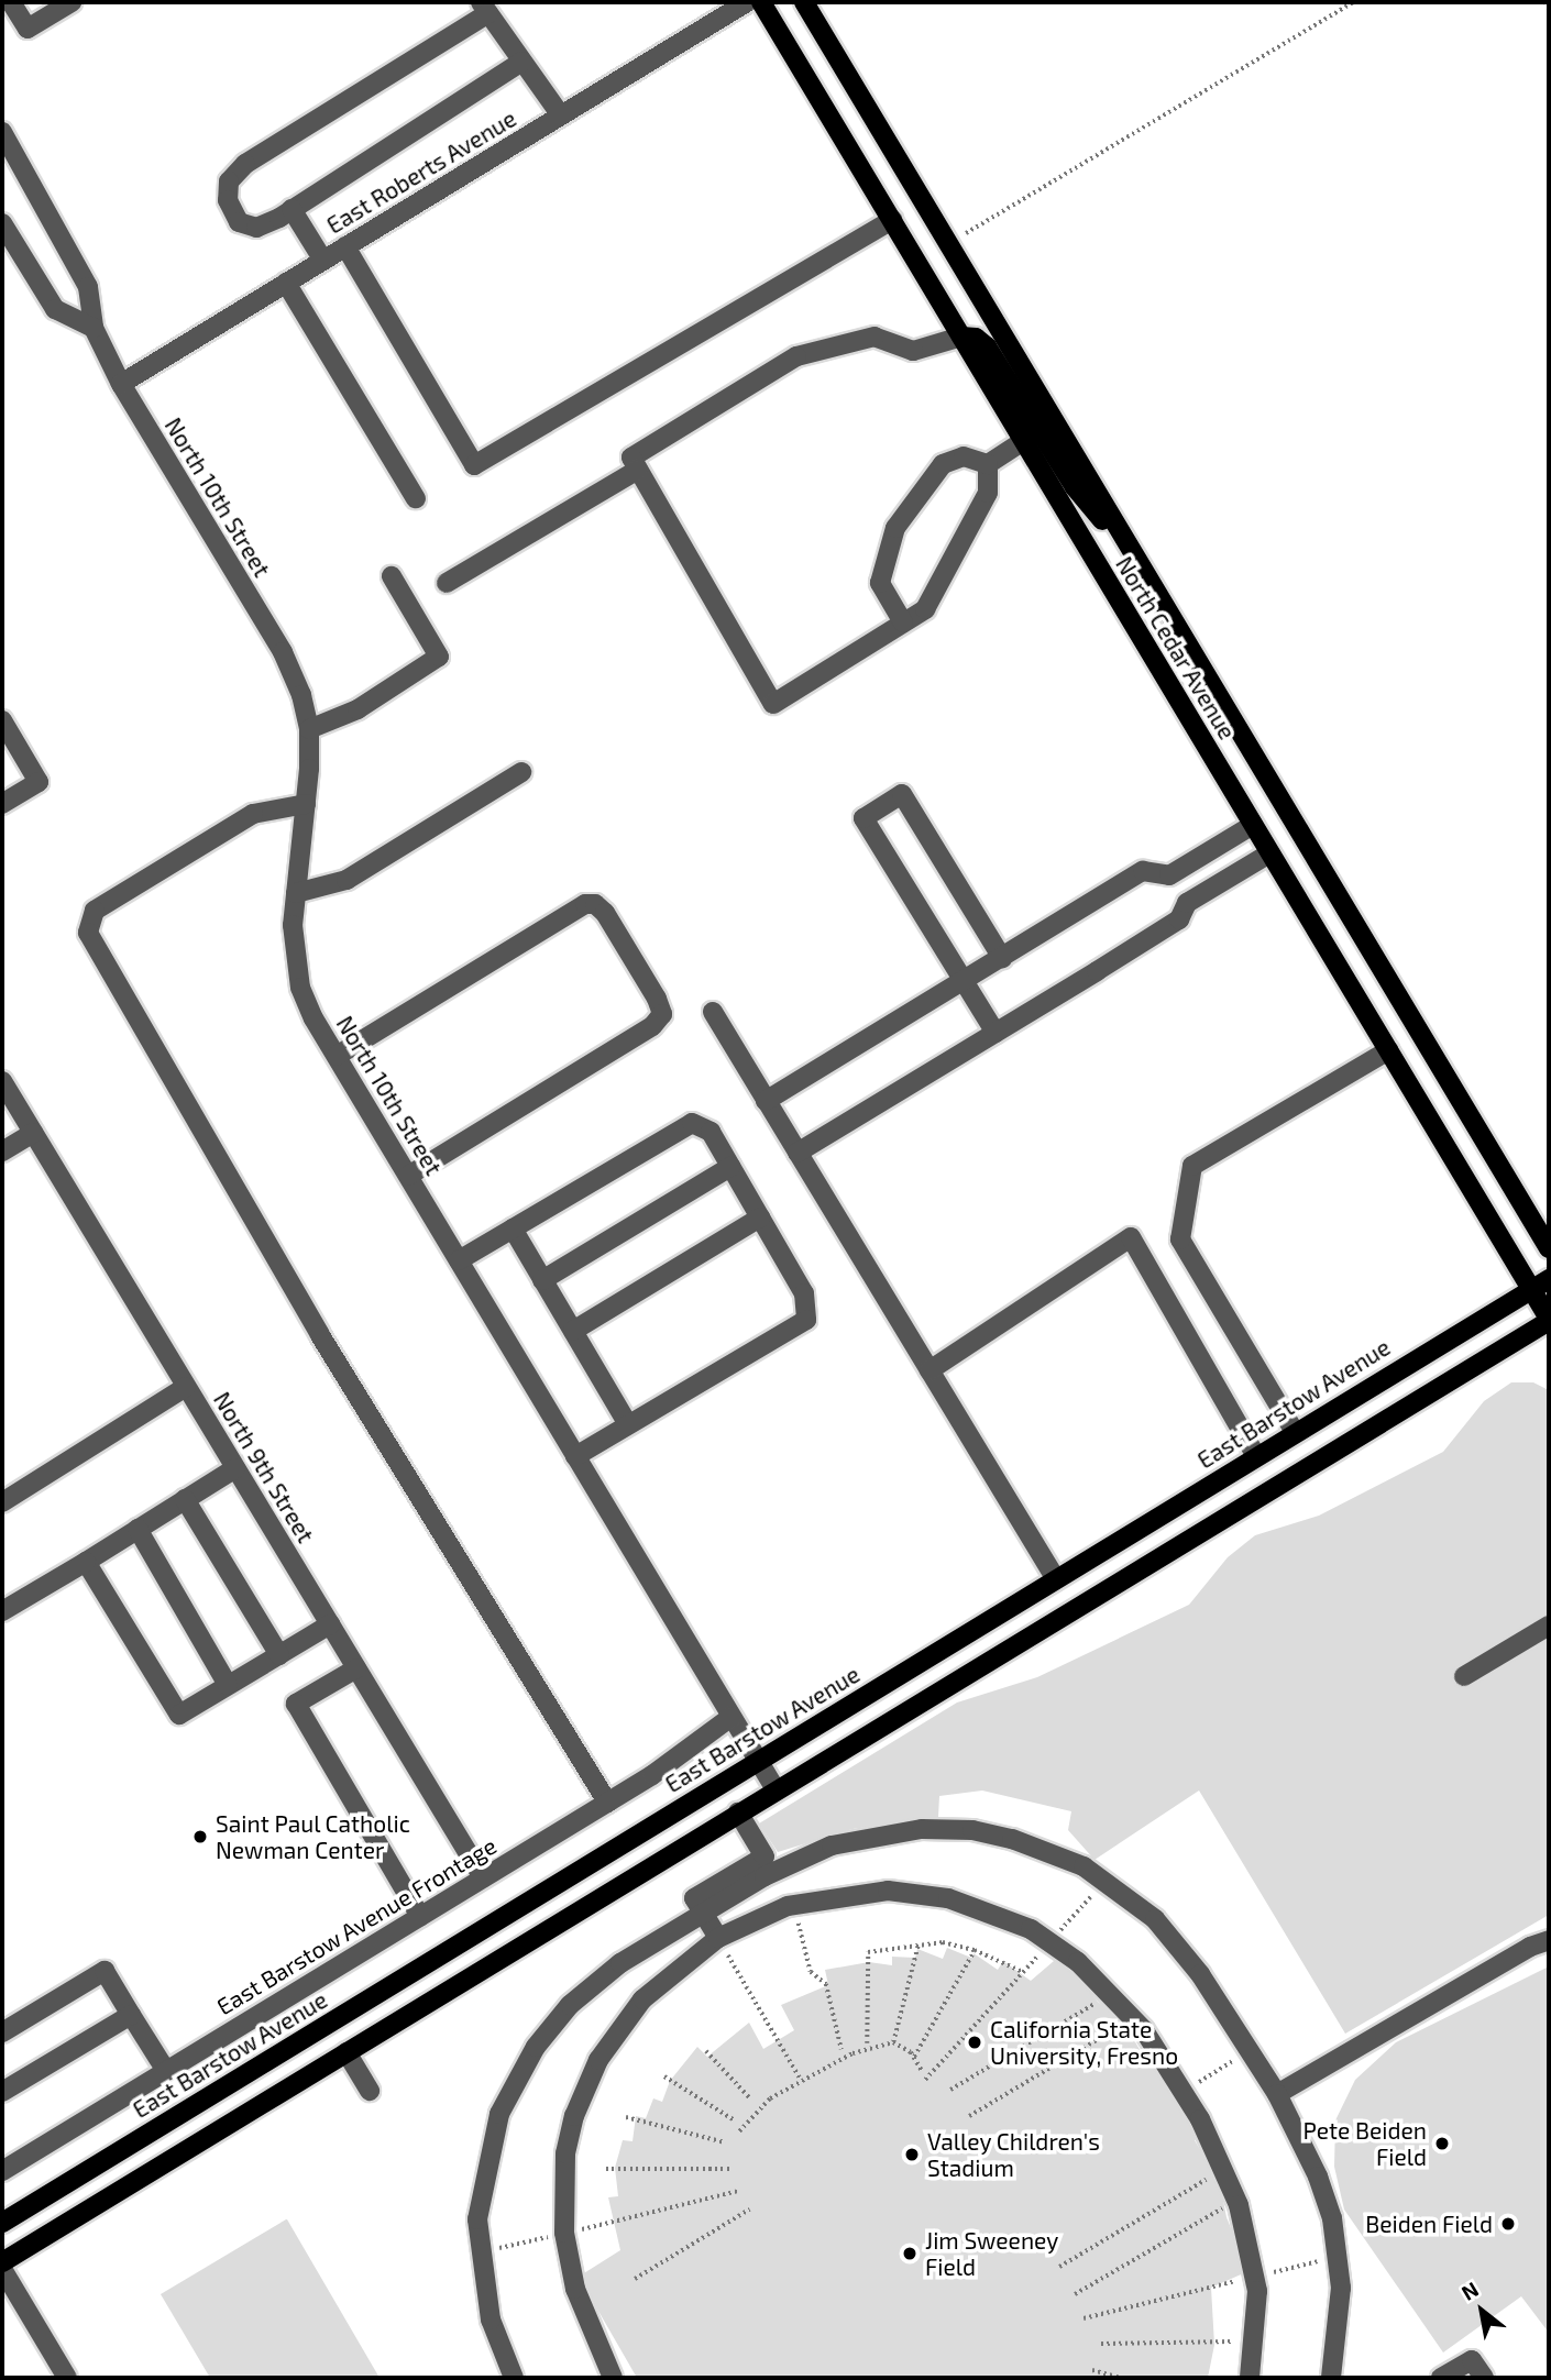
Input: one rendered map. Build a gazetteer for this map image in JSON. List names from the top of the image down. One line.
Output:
{"streets":{"main road":["North Cedar Avenue","East Barstow Avenue"],"street":["East Roberts Avenue","North 10th Street","North 9th Street","East Barstow Avenue Frontage"]},"crossings":[["East Roberts Avenue","North 10th Street"],["North 10th Street","East Barstow Avenue"],["North 10th Street","East Barstow Avenue Frontage"],["North Cedar Avenue","East Barstow Avenue"],["North 9th Street","East Barstow Avenue Frontage"]],"places":["Saint Paul Catholic Newman Center","California State University, Fresno","Pete Beiden Field","Valley Children's Stadium","Beiden Field","Jim Sweeney Field"],"north":"top left"}
